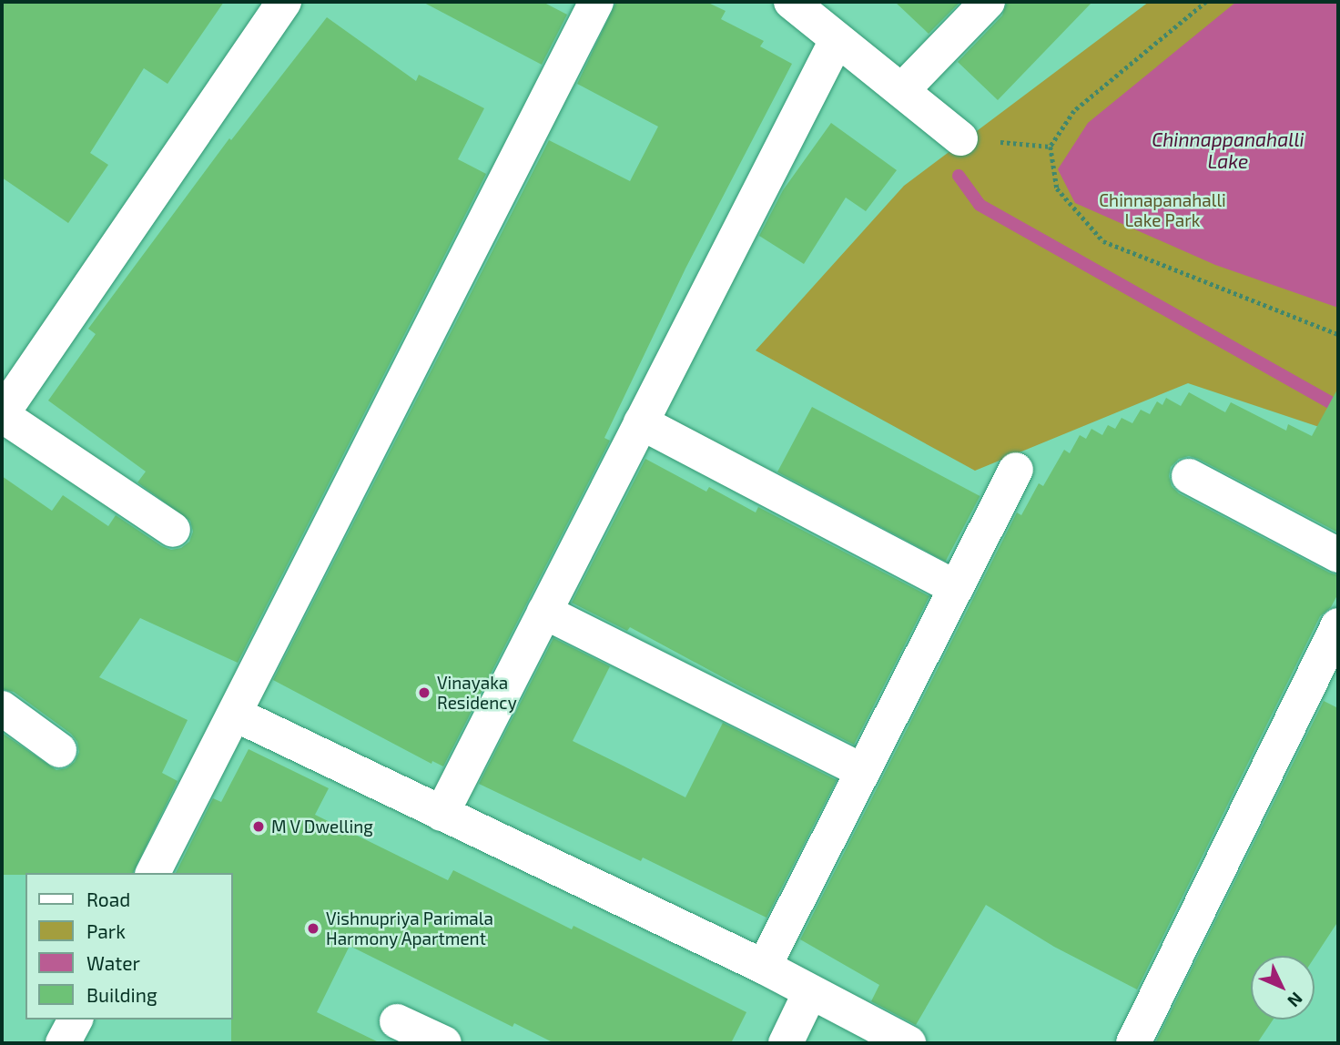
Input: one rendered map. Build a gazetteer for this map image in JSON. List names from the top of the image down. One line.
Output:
{"water":["Chinnappanahalli Lake"],"parks":["Chinnapanahalli Lake Park"],"places":["Vinayaka Residency","M V Dwelling","Vishnupriya Parimala Harmony Apartment"],"legend":["Road","Park","Water","Building"],"north":"bottom right"}
